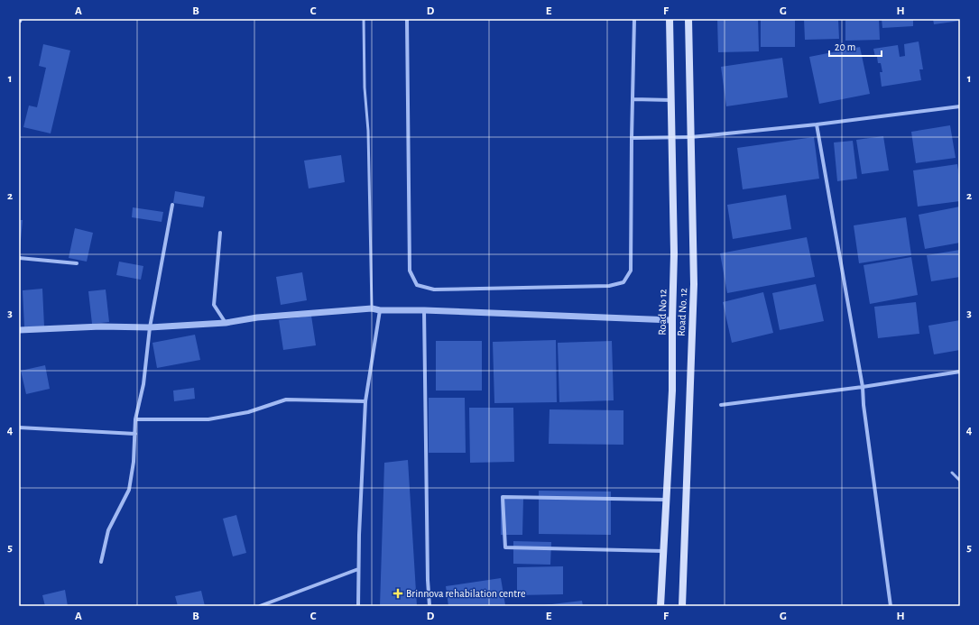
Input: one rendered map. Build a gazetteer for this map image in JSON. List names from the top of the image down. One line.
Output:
{"streets":{"main road":["Road No 12","Road No. 12"]},"places":{"health":["Brinnova rehabilation centre"]},"scale_bar":"20 m","grid":{"columns":["A","B","C","D","E","F","G","H"],"rows":["1","2","3","4","5"]}}
